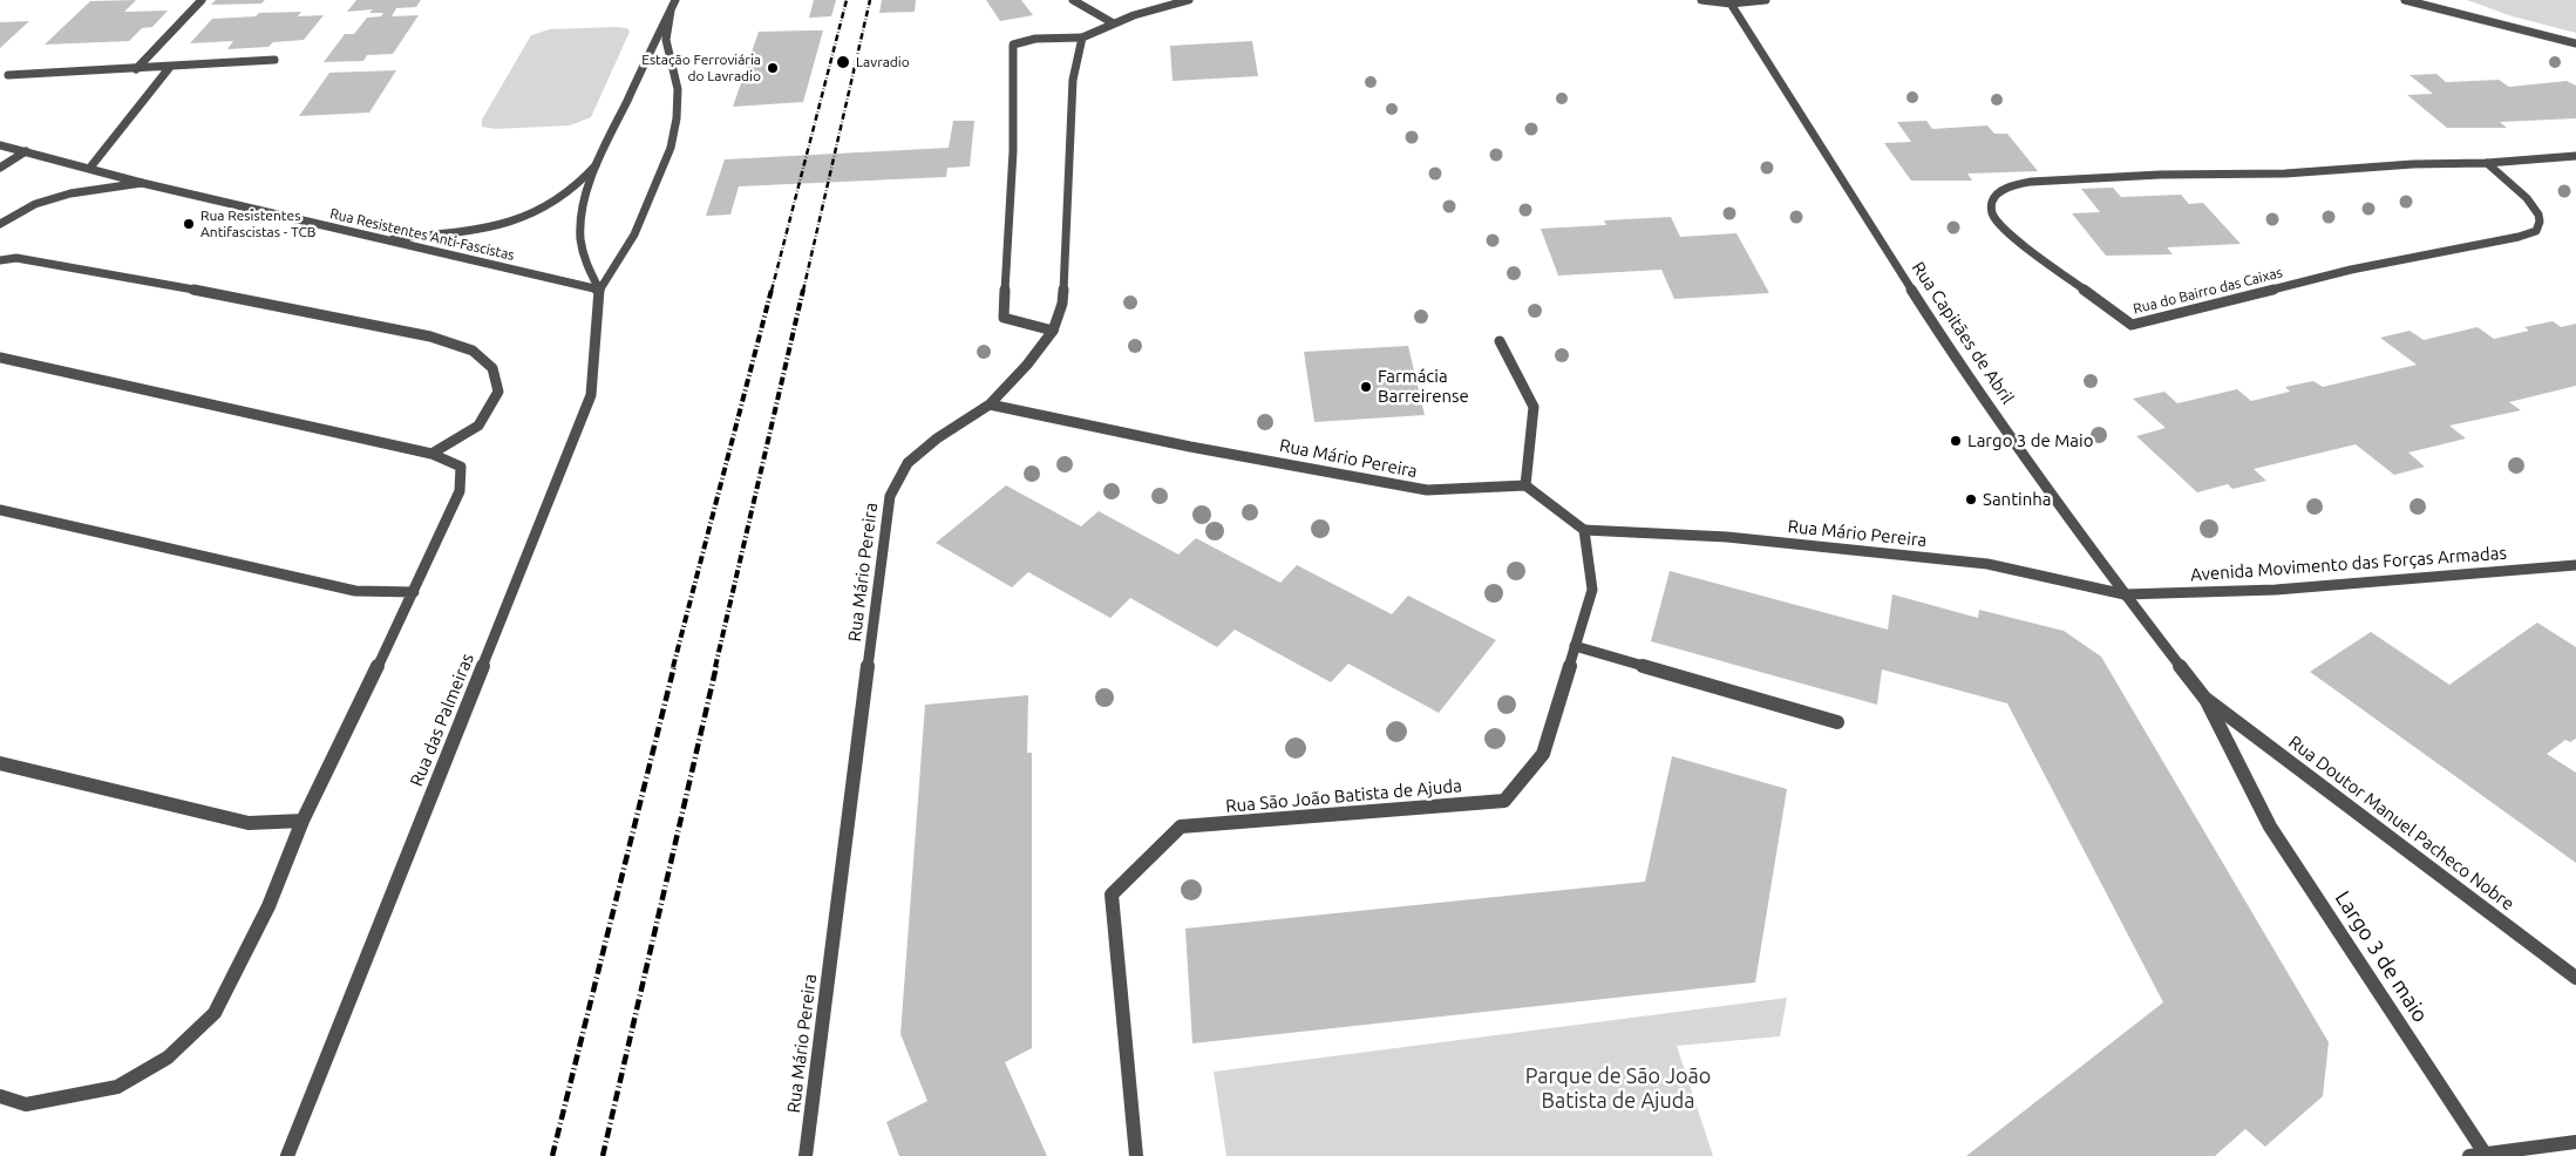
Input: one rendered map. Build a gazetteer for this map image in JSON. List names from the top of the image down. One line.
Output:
{"streets":{"street":["Rua Resistentes Anti-Fascistas","Rua do Bairro das Caixas","Rua Capitães de Abril","Rua Mário Pereira","Avenida Movimento das Forças Armadas","Rua das Palmeiras","Rua São João Batista de Ajuda","Rua Doutor Manuel Pacheco Nobre","Largo 3 de maio"]},"crossings":[["Rua Resistentes Anti-Fascistas","Rua das Palmeiras"],["Rua Capitães de Abril","Rua Mário Pereira"],["Rua Capitães de Abril","Avenida Movimento das Forças Armadas"],["Rua Capitães de Abril","Rua Doutor Manuel Pacheco Nobre"],["Rua Capitães de Abril","Largo 3 de maio"],["Rua Mário Pereira","Avenida Movimento das Forças Armadas"],["Rua Mário Pereira","Rua São João Batista de Ajuda"],["Rua Doutor Manuel Pacheco Nobre","Largo 3 de maio"]],"parks":["Parque de São João Batista de Ajuda"],"places":["Lavradio","Estação Ferroviária do Lavradio","Rua Resistentes Antifascistas - TCB","Farmácia Barreirense","Largo 3 de Maio","Santinha"]}
